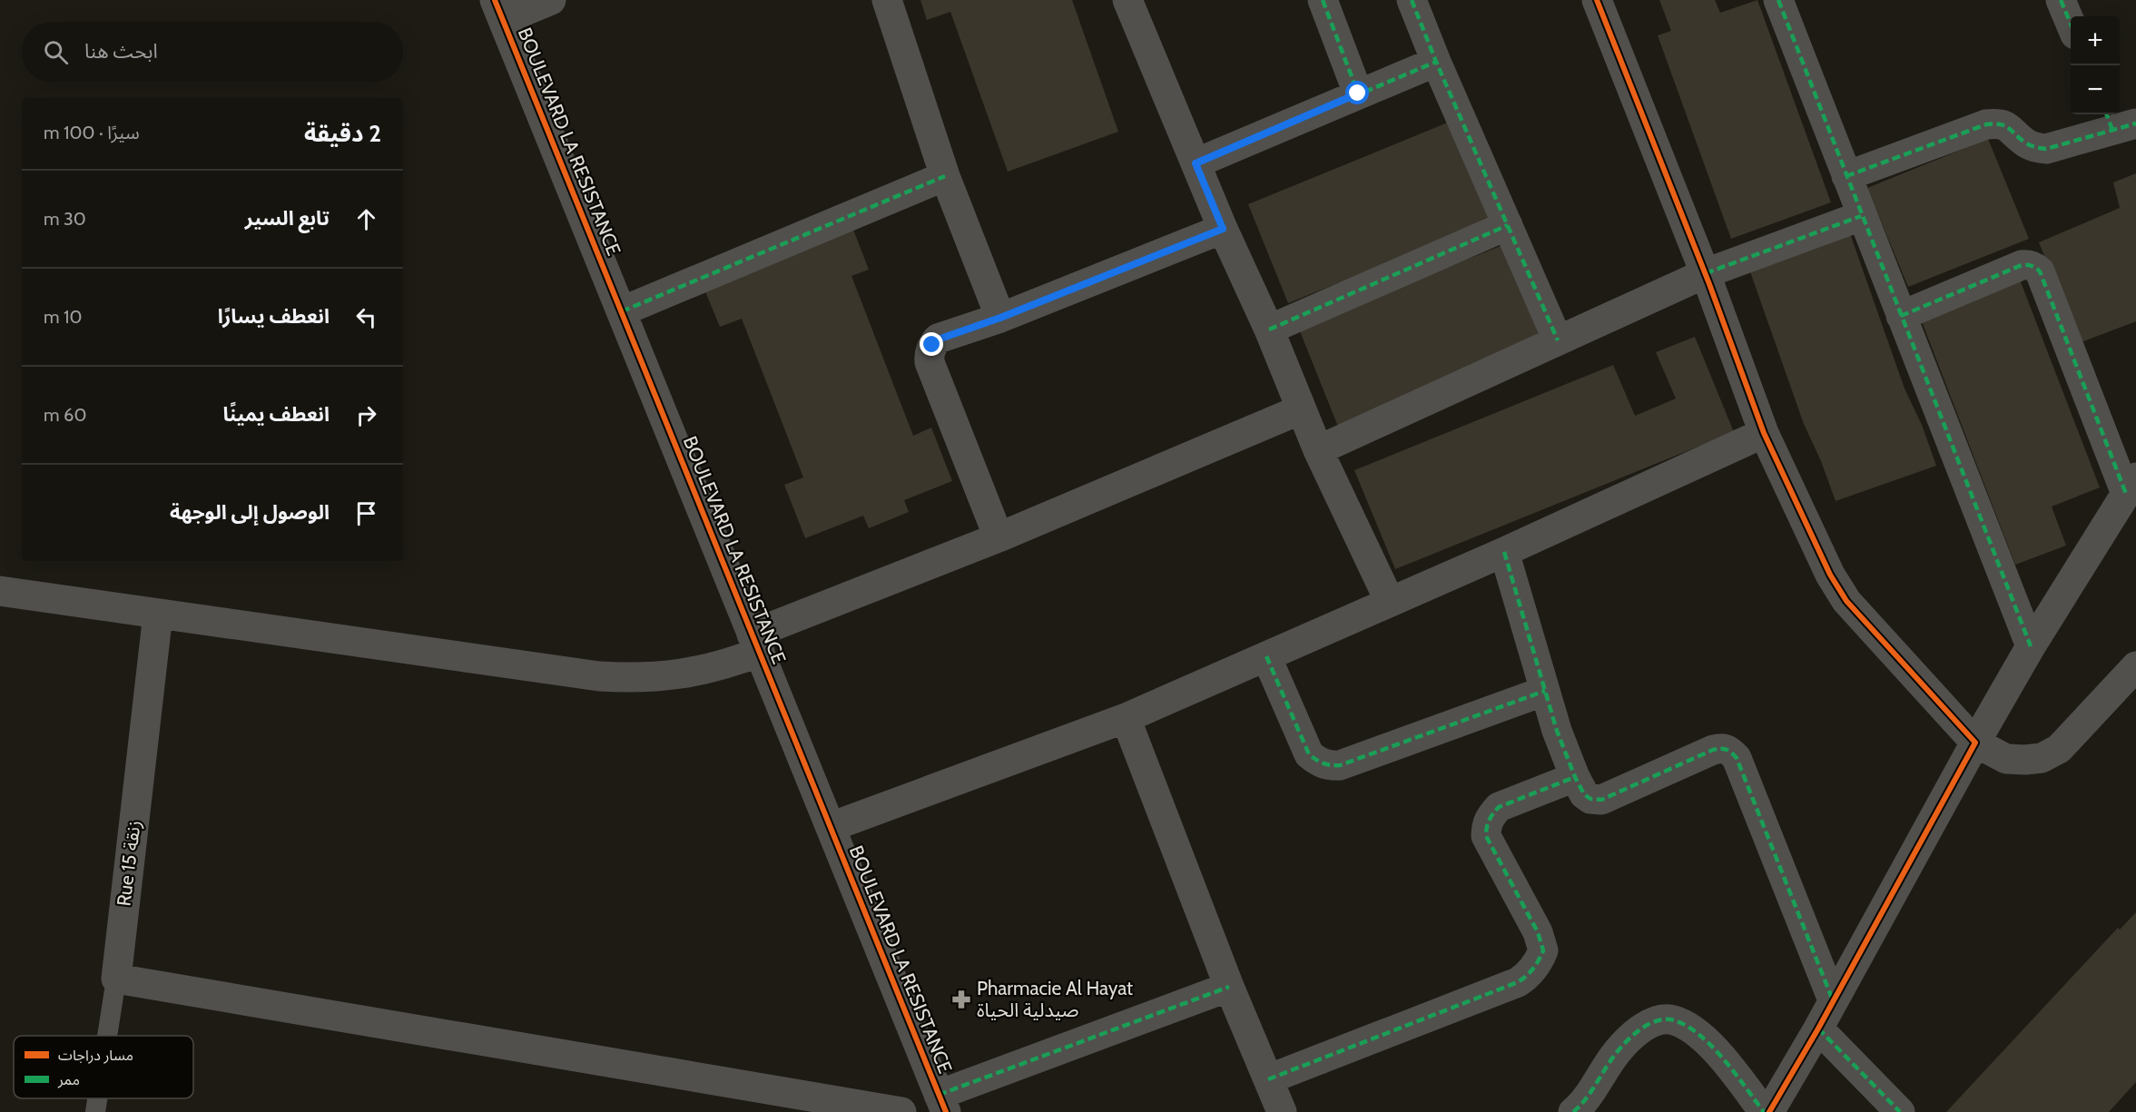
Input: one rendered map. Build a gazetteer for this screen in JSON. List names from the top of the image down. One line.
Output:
{"streets":{"street":["BOULEVARD LA RESISTANCE","Rue 15 زنقة"]},"places":{"pharmacy":["Pharmacie Al Hayat صيدلية الحياة"]},"legend":["مسار دراجات","ممر"],"page":{"map_buttons":["+","−"],"search":"ابحث هنا","heading":["2 دقيقة","سيرًا · 100 m"],"list":[["تابع السير","30 m"],["انعطف يسارًا","10 m"],["انعطف يمينًا","60 m"],"الوصول إلى الوجهة"]}}
